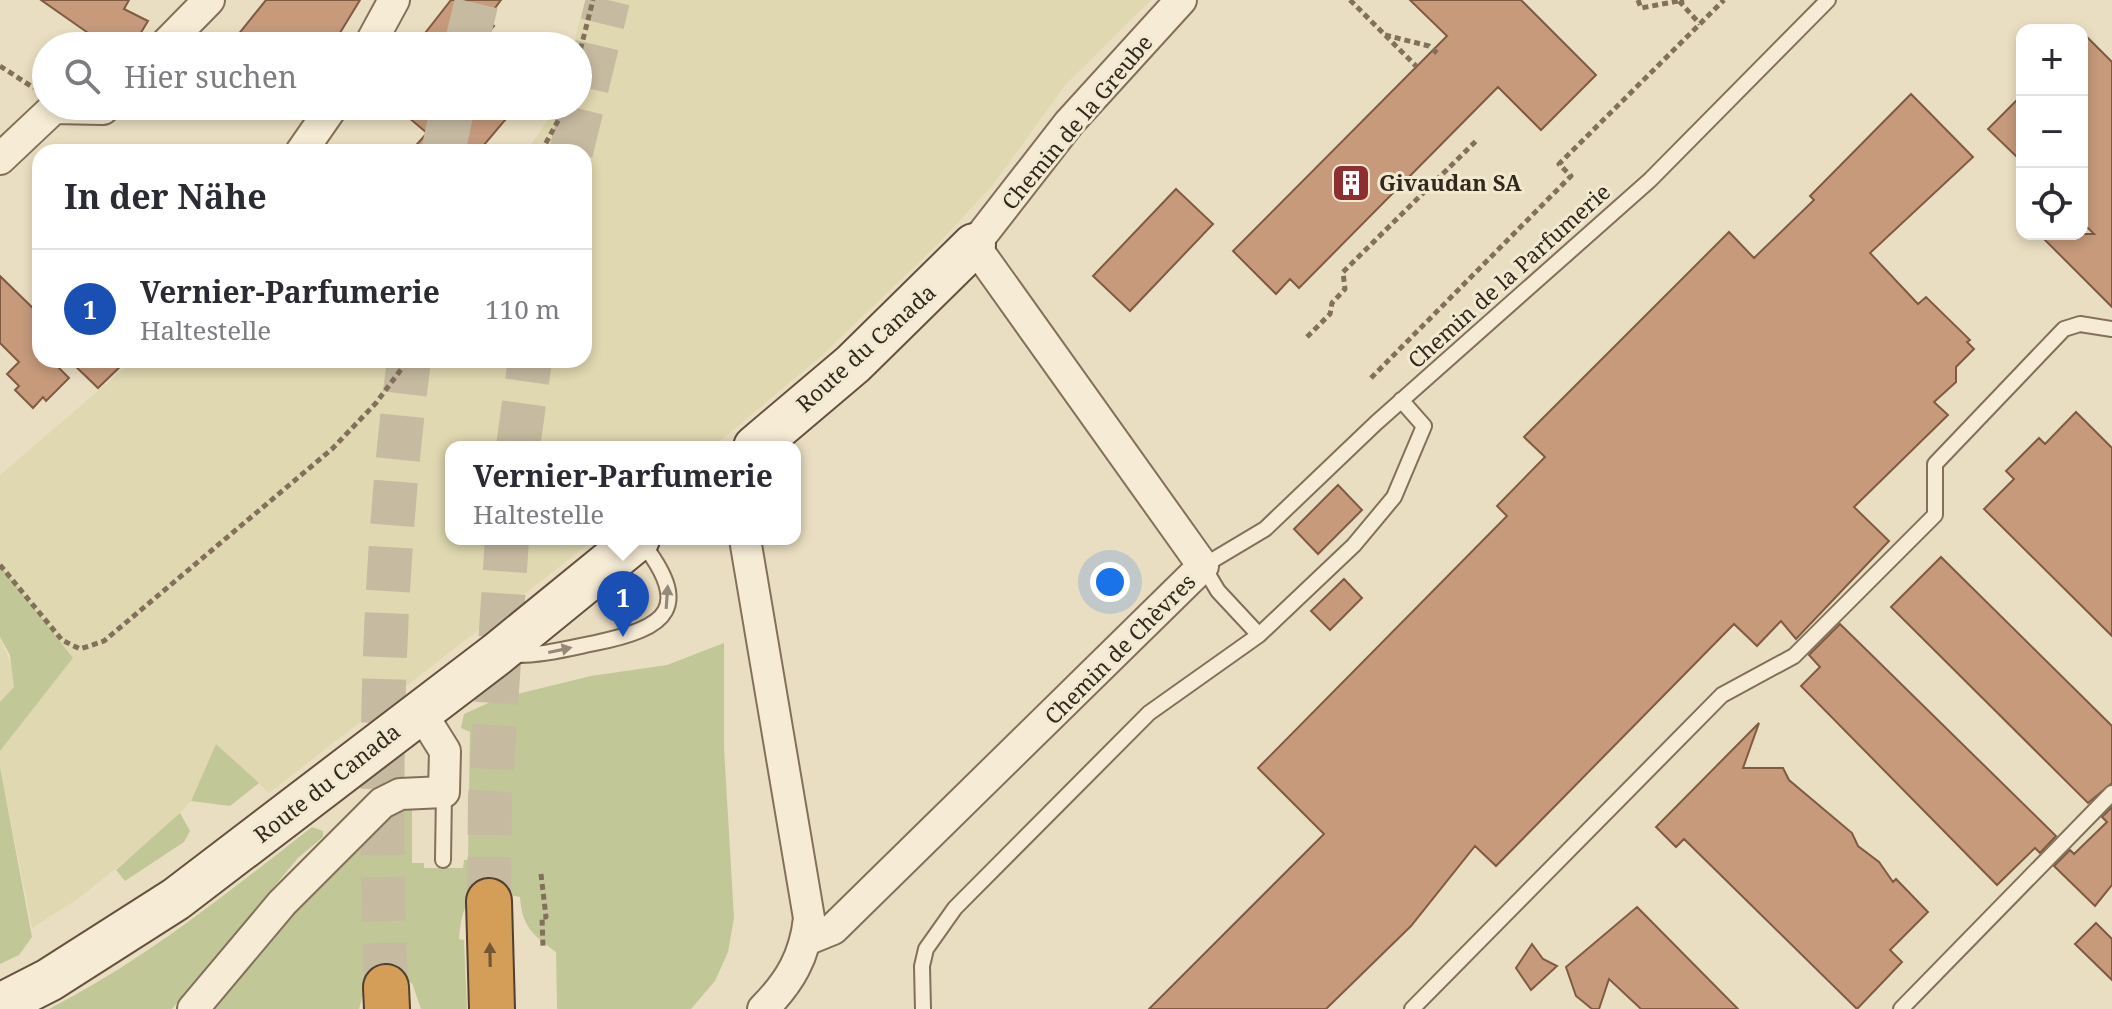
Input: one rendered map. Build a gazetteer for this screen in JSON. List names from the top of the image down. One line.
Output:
{"streets":{"street":["Chemin de la Greube","Route du Canada","Chemin de Chèvres"],"lane":["Chemin de la Parfumerie"]},"crossings":[["Chemin de la Greube","Route du Canada"],["Chemin de la Greube","Chemin de Chèvres"],["Chemin de la Parfumerie","Chemin de Chèvres"],["Route du Canada","Chemin de Chèvres"]],"places":{"building":["Givaudan SA"]},"page":{"map_buttons":["+","−"],"search":"Hier suchen","heading":"In der Nähe","list":[{"mark":"1","name":"Vernier-Parfumerie","note":"Haltestelle","value":"110 m"}],"popup":["Vernier-Parfumerie","Haltestelle"],"pins":"1"}}
